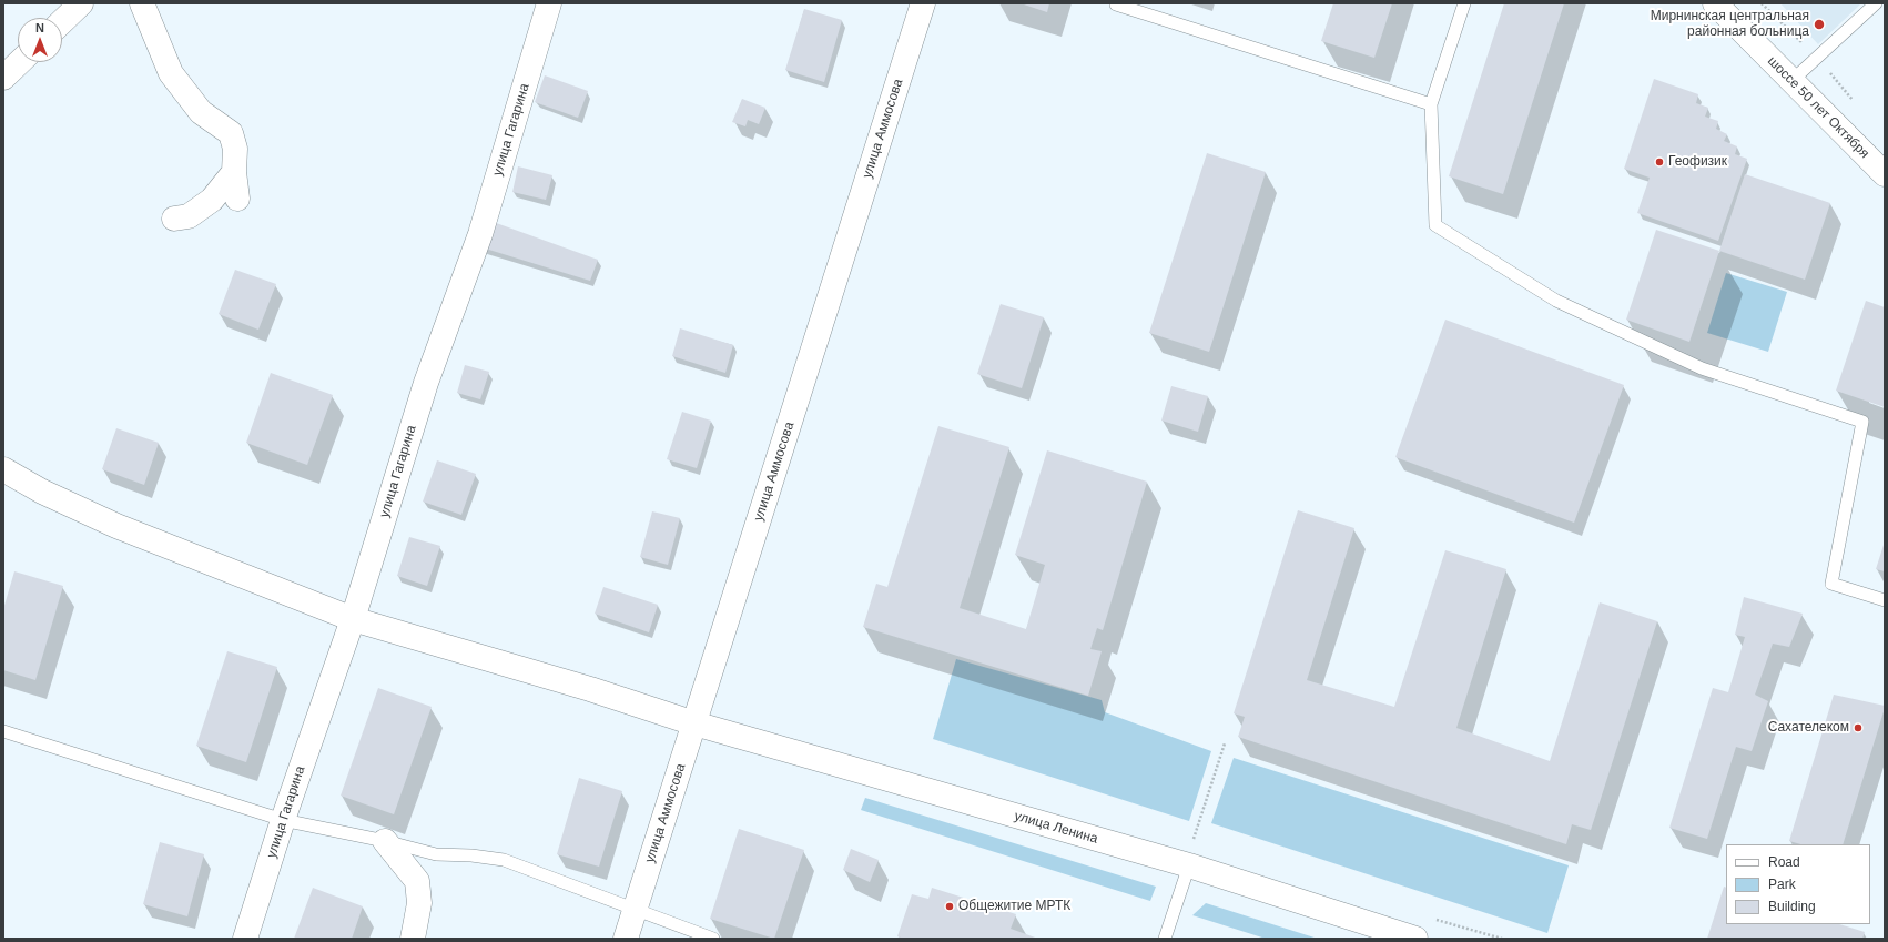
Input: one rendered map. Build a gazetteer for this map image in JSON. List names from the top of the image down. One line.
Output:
{"streets":{"street":["шоссе 50 лет Октября","улица Аммосова","улица Гагарина","улица Ленина"]},"crossings":[["улица Аммосова","улица Ленина"],["улица Гагарина","улица Ленина"]],"places":["Мирнинская центральная районная больница","Геофизик","Сахателеком","Общежитие МРТК"],"legend":["Road","Park","Building"],"north":"top"}
